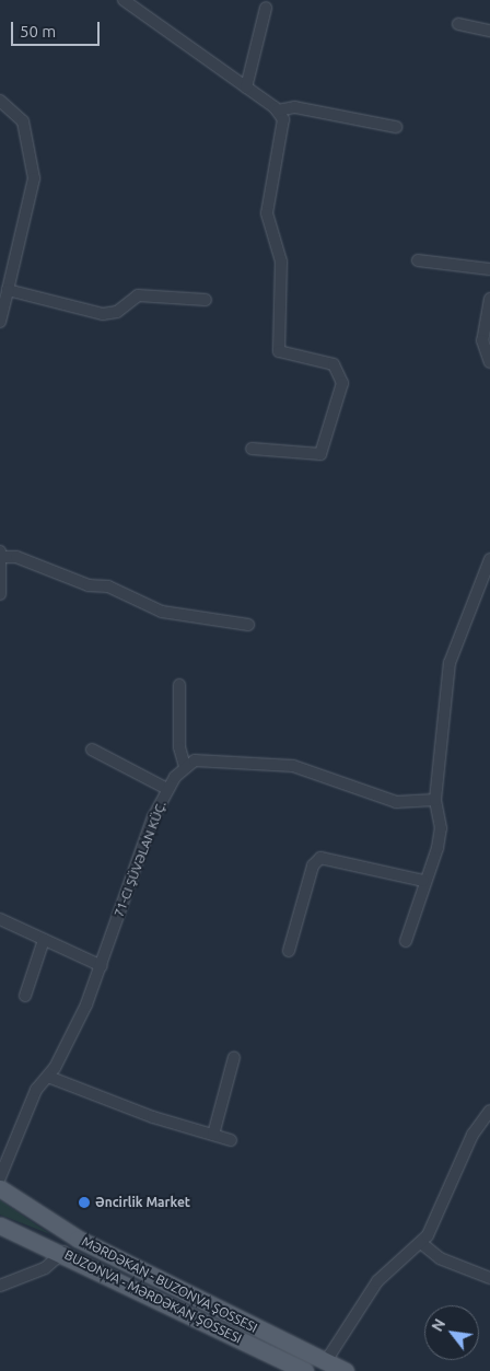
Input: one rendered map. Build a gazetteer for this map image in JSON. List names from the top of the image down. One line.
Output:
{"streets":{"main road":["MƏRDƏKAN - BUZONVA ŞOSSESI","BUZONVA - MƏRDƏKAN ŞOSSESI"],"street":["71-CI ŞÜVƏLAN KÜÇ."]},"places":["Əncirlik Market"],"scale_bar":"50 m","north":"top left"}
